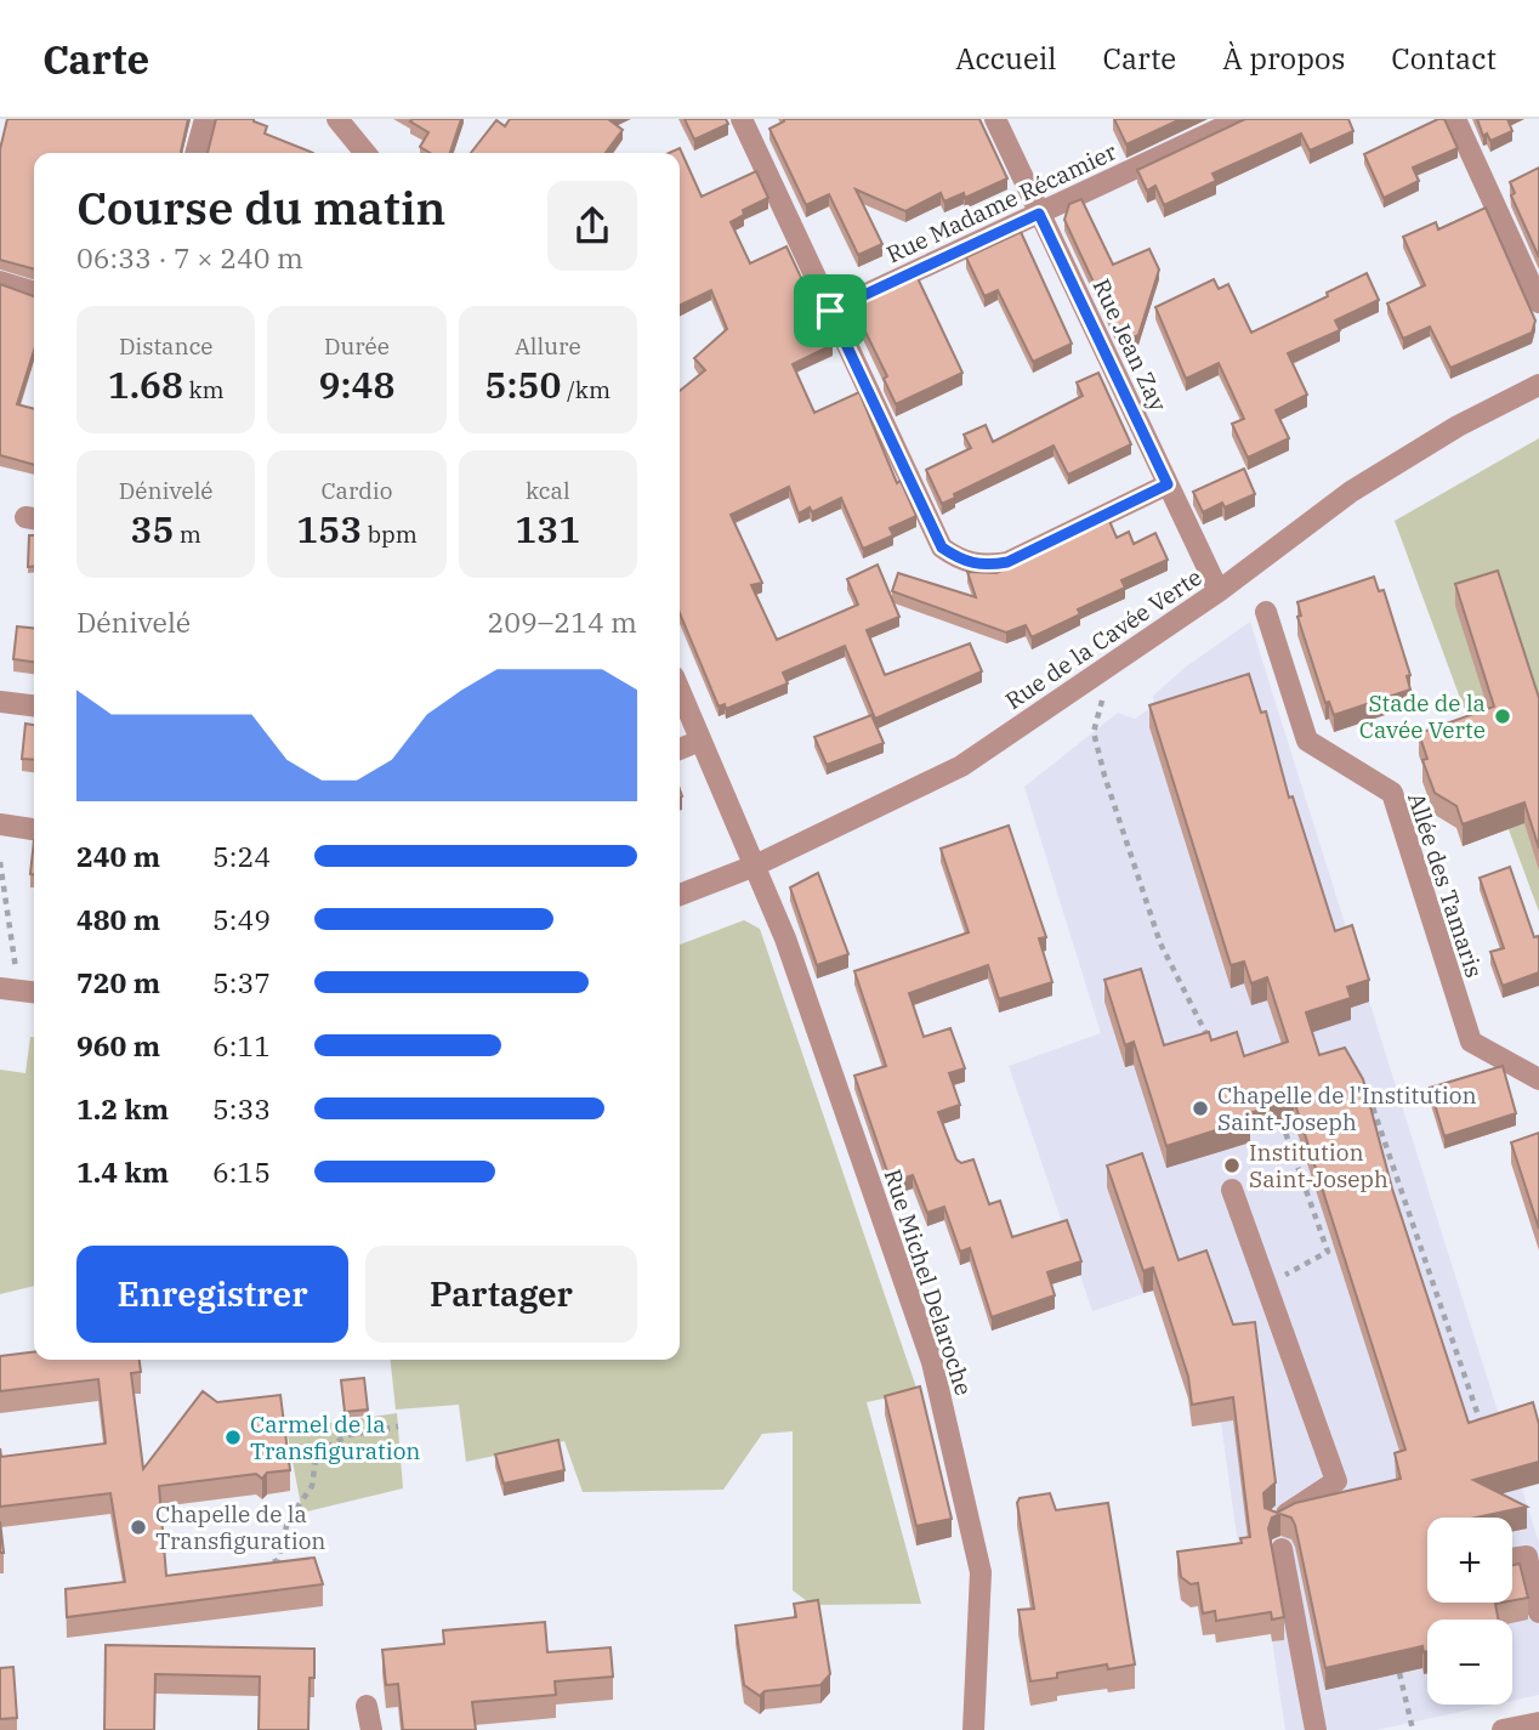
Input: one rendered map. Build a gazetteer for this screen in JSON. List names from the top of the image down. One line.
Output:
{"streets":{"street":["Rue Madame Récamier","Rue Jean Zay","Rue de la Cavée Verte","Allée des Tamaris","Rue Michel Delaroche"]},"crossings":[["Rue Madame Récamier","Rue Jean Zay"],["Rue Jean Zay","Rue de la Cavée Verte"],["Rue de la Cavée Verte","Rue Michel Delaroche"]],"places":["Stade de la Cavée Verte","Chapelle de l'Institution Saint-Joseph","Institution Saint-Joseph","Carmel de la Transfiguration","Chapelle de la Transfiguration"],"page":{"header":"Carte","nav":["Accueil","Carte","À propos","Contact"],"heading":["Course du matin","06:33 · 7 × 240 m"],"stats":[["Distance","1.68 km"],["Durée","9:48"],["Allure","5:50 /km"],["Dénivelé","35 m"],["Cardio","153 bpm"],["kcal","131"]],"chart":["Dénivelé","209–214 m"],"list":[{"name":"240 m","note":"5:24"},{"name":"480 m","note":"5:49"},{"name":"720 m","note":"5:37"},{"name":"960 m","note":"6:11"},{"name":"1.2 km","note":"5:33"},{"name":"1.4 km","note":"6:15"}],"buttons":["Enregistrer","Partager"],"map_buttons":["+","−"]}}
